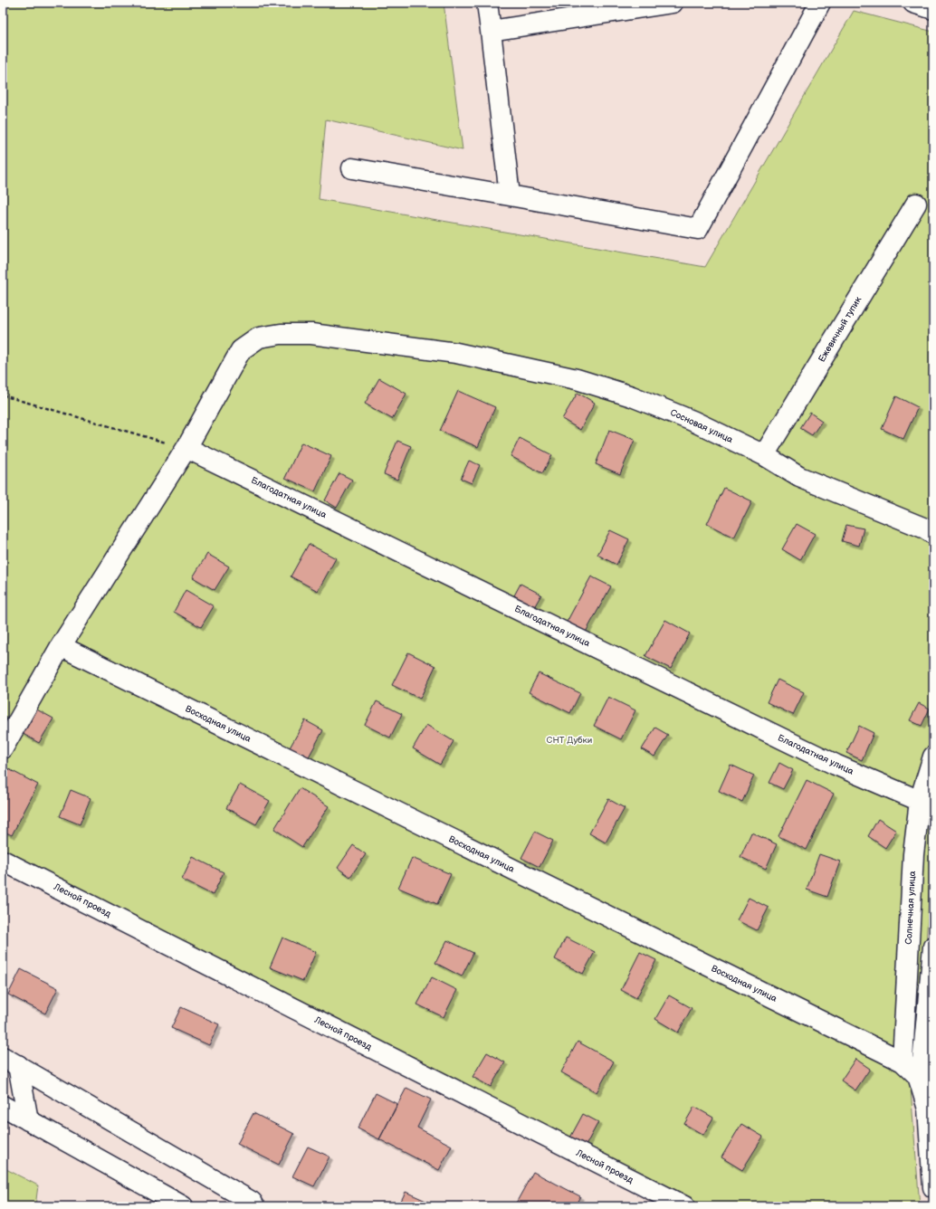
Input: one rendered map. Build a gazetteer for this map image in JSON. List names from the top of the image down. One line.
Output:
{"streets":{"street":["Ежевичный тупик","Сосновая улица","Благодатная улица","Восходная улица","Лесной проезд","Солнечная улица"]},"crossings":[["Ежевичный тупик","Сосновая улица"],["Сосновая улица","Благодатная улица"],["Сосновая улица","Восходная улица"],["Благодатная улица","Солнечная улица"],["Восходная улица","Солнечная улица"]],"parks":["СНТ Дубки"]}
